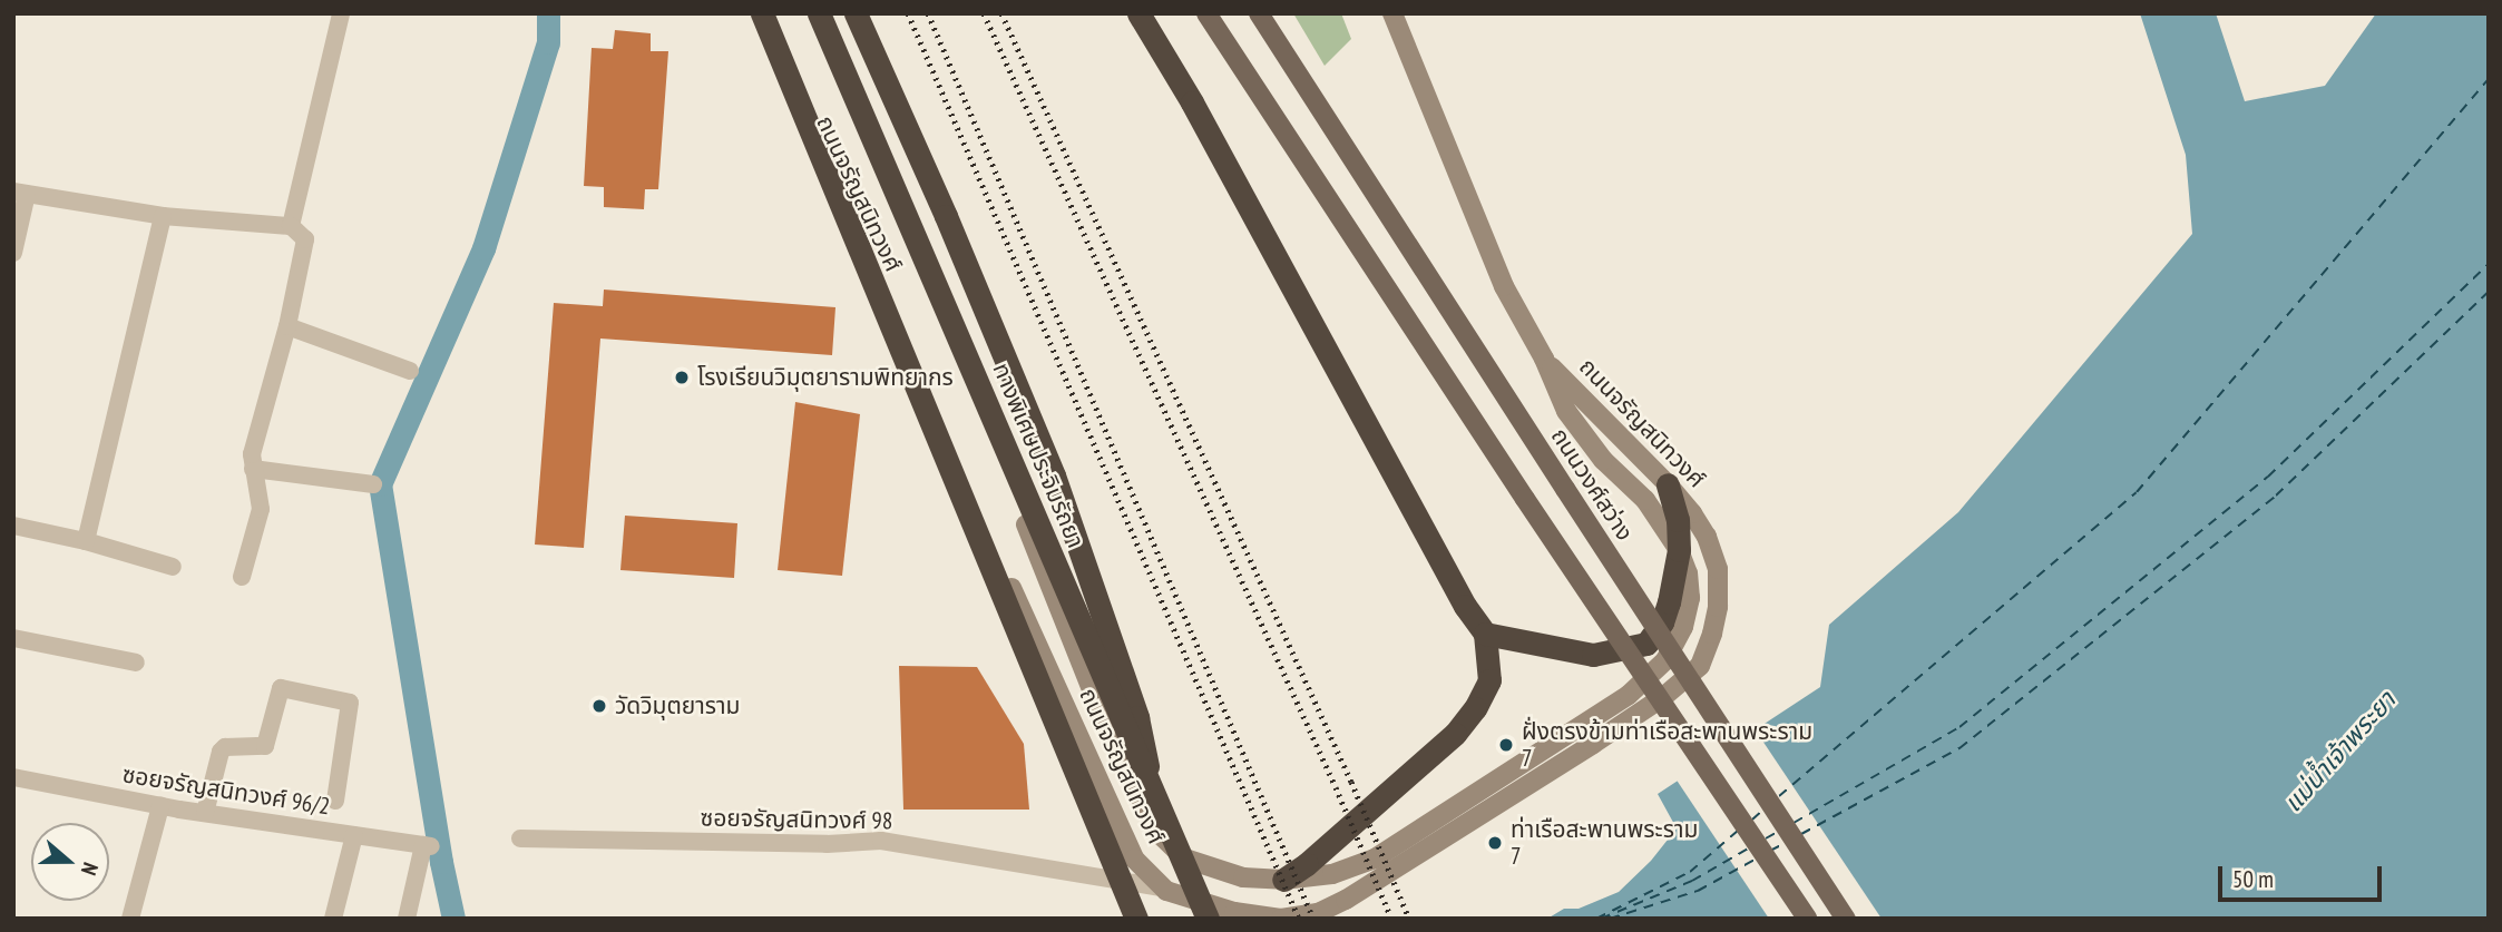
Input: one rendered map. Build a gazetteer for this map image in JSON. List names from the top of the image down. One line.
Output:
{"streets":{"highway":["ทางพิเศษประจิมรัถยา"],"main road":["ถนนจรัญสนิทวงศ์","ถนนวงศ์สว่าง"],"street":["ซอยจรัญสนิทวงศ์ 96/2","ซอยจรัญสนิทวงศ์ 98"]},"crossings":[["ถนนจรัญสนิทวงศ์","ซอยจรัญสนิทวงศ์ 98"]],"water":["แม่น้ำเจ้าพระยา"],"places":["โรงเรียนวิมุตยารามพิทยากร","วัดวิมุตยาราม","ฝั่งตรงข้ามท่าเรือสะพานพระราม 7","ท่าเรือสะพานพระราม 7"],"scale_bar":"50 m","north":"right"}
